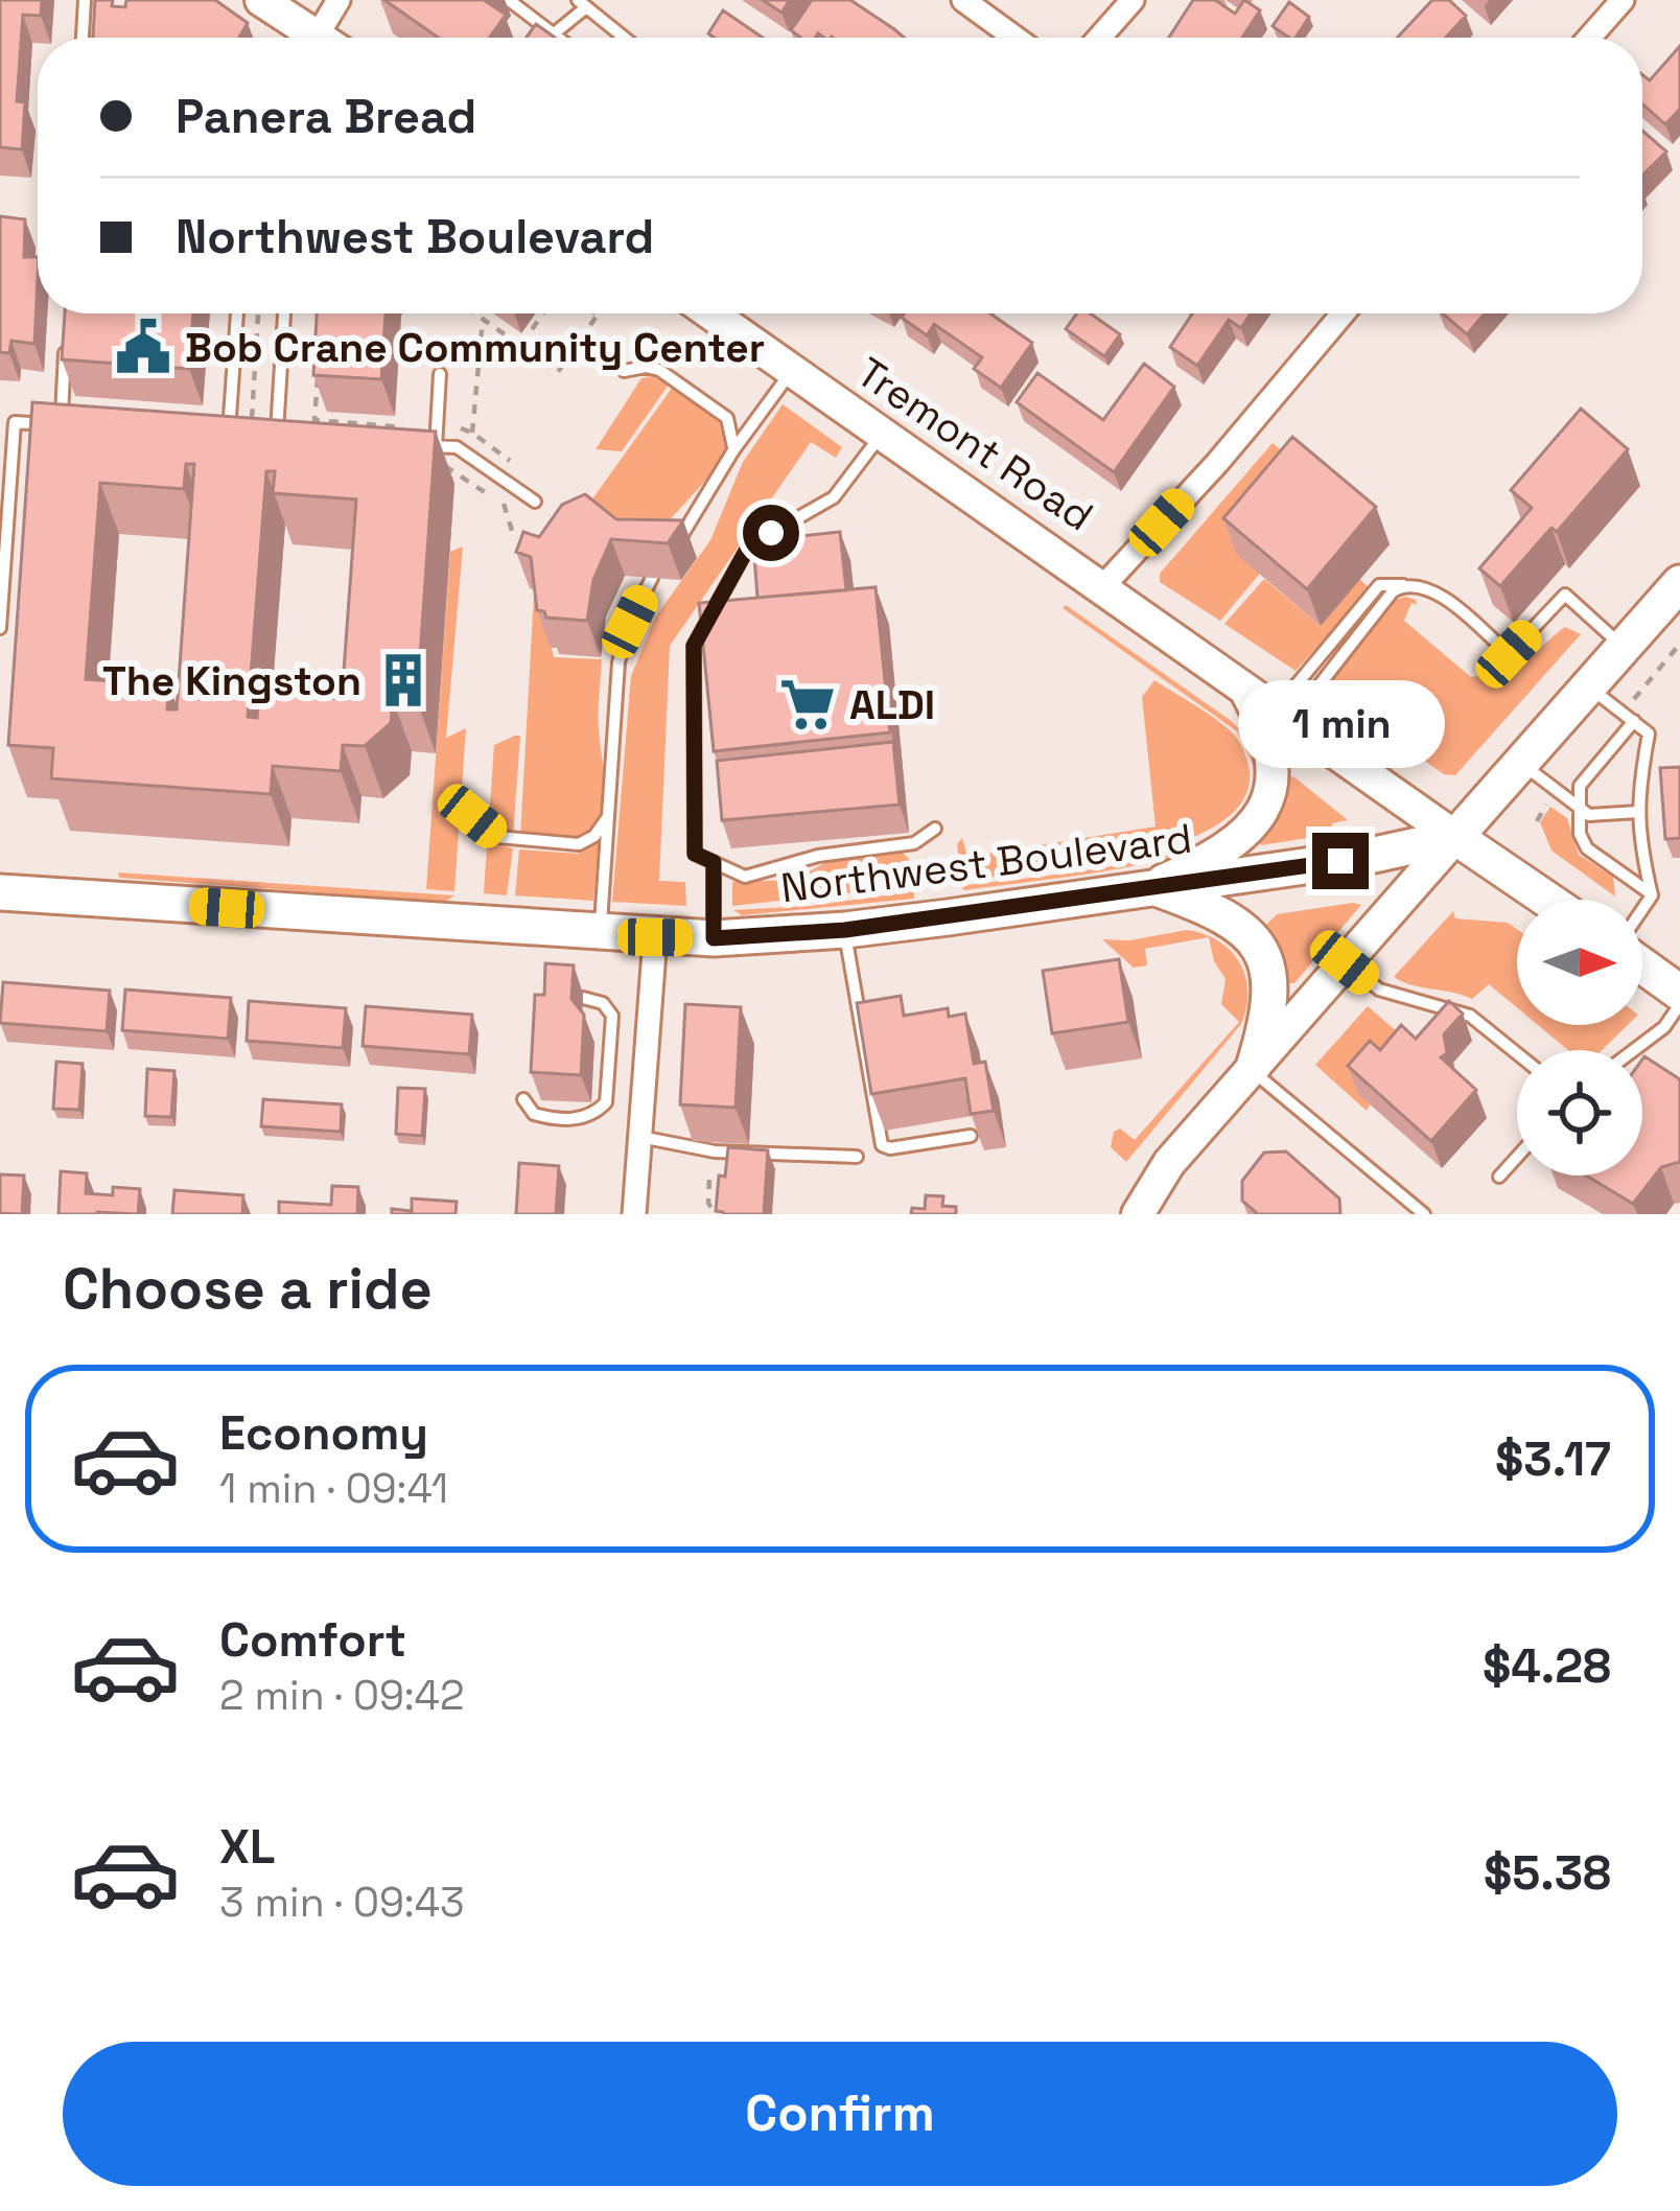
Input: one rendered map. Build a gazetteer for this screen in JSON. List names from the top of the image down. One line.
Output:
{"streets":{"main road":["Tremont Road","Northwest Boulevard"]},"crossings":[["Tremont Road","Northwest Boulevard"]],"places":{"public building":["Bob Crane Community Center"],"building":["The Kingston"],"supermarket":["ALDI"]},"north":"right","page":{"banner":["Panera Bread","Northwest Boulevard"],"bubble":"1 min","heading":"Choose a ride","list":[{"name":"Economy","note":"1 min · 09:41","value":"$3.17"},{"name":"Comfort","note":"2 min · 09:42","value":"$4.28"},{"name":"XL","note":"3 min · 09:43","value":"$5.38"}],"buttons":"Confirm"}}
